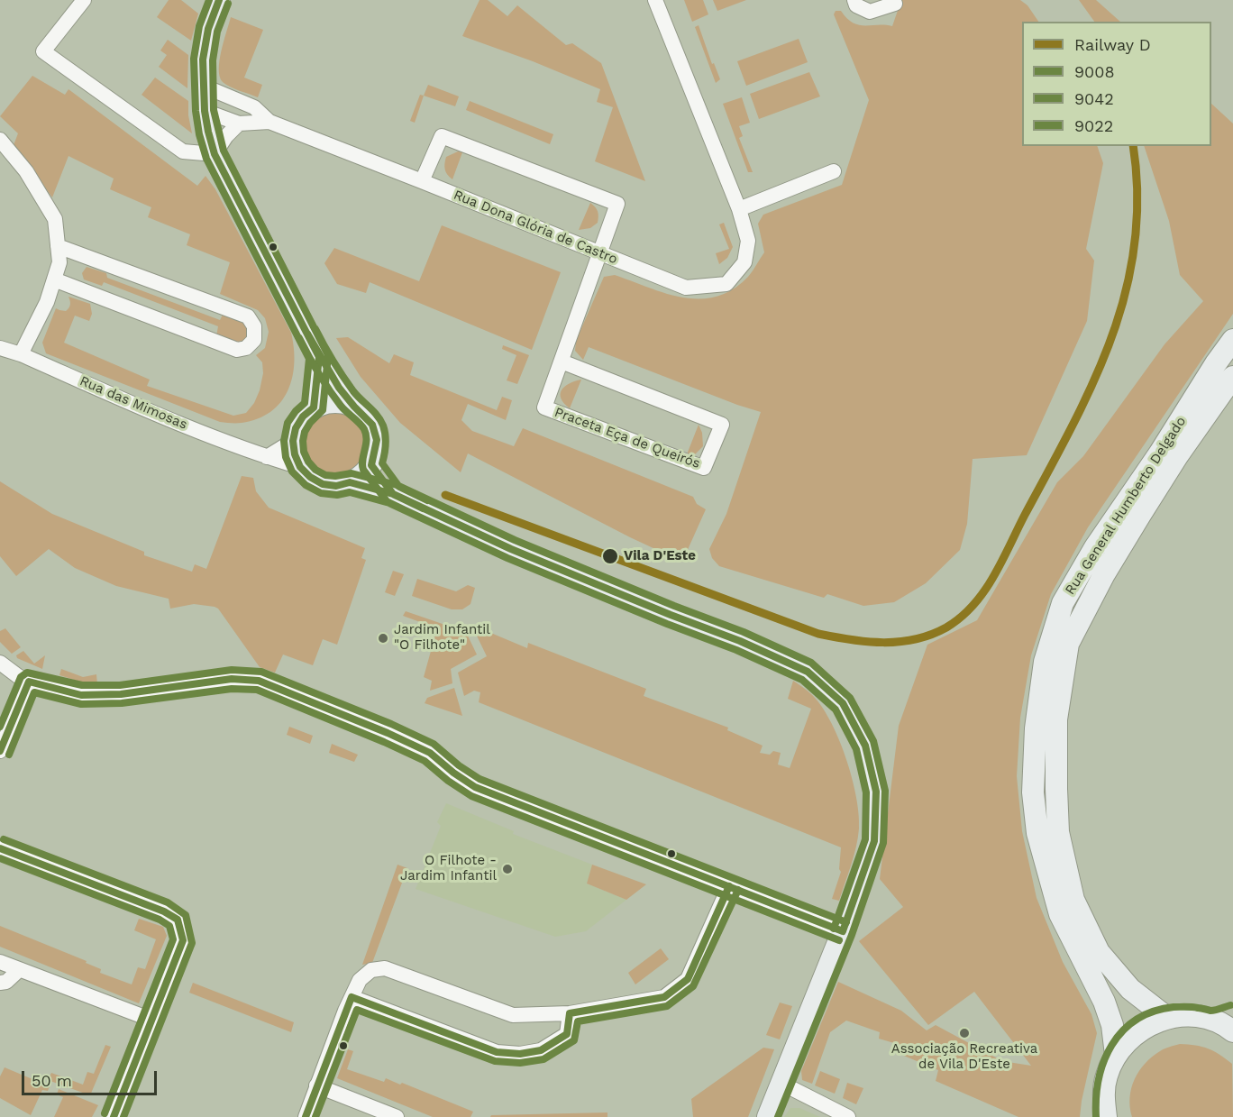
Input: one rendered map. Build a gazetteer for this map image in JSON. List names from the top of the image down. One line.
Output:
{"streets":{"street":["Rua Dona Glória de Castro","Rua das Mimosas","Praceta Eça de Queirós","Rua General Humberto Delgado"]},"crossings":[["Rua Dona Glória de Castro","Praceta Eça de Queirós"]],"places":["Vila D'Este","Jardim Infantil \"O Filhote\"","O Filhote - Jardim Infantil","Associação Recreativa de Vila D'Este"],"lines":["transit line 9008","transit line 9042","transit line 9022","rail line D"],"legend":["Railway D","9008","9042","9022"],"scale_bar":"50 m"}
